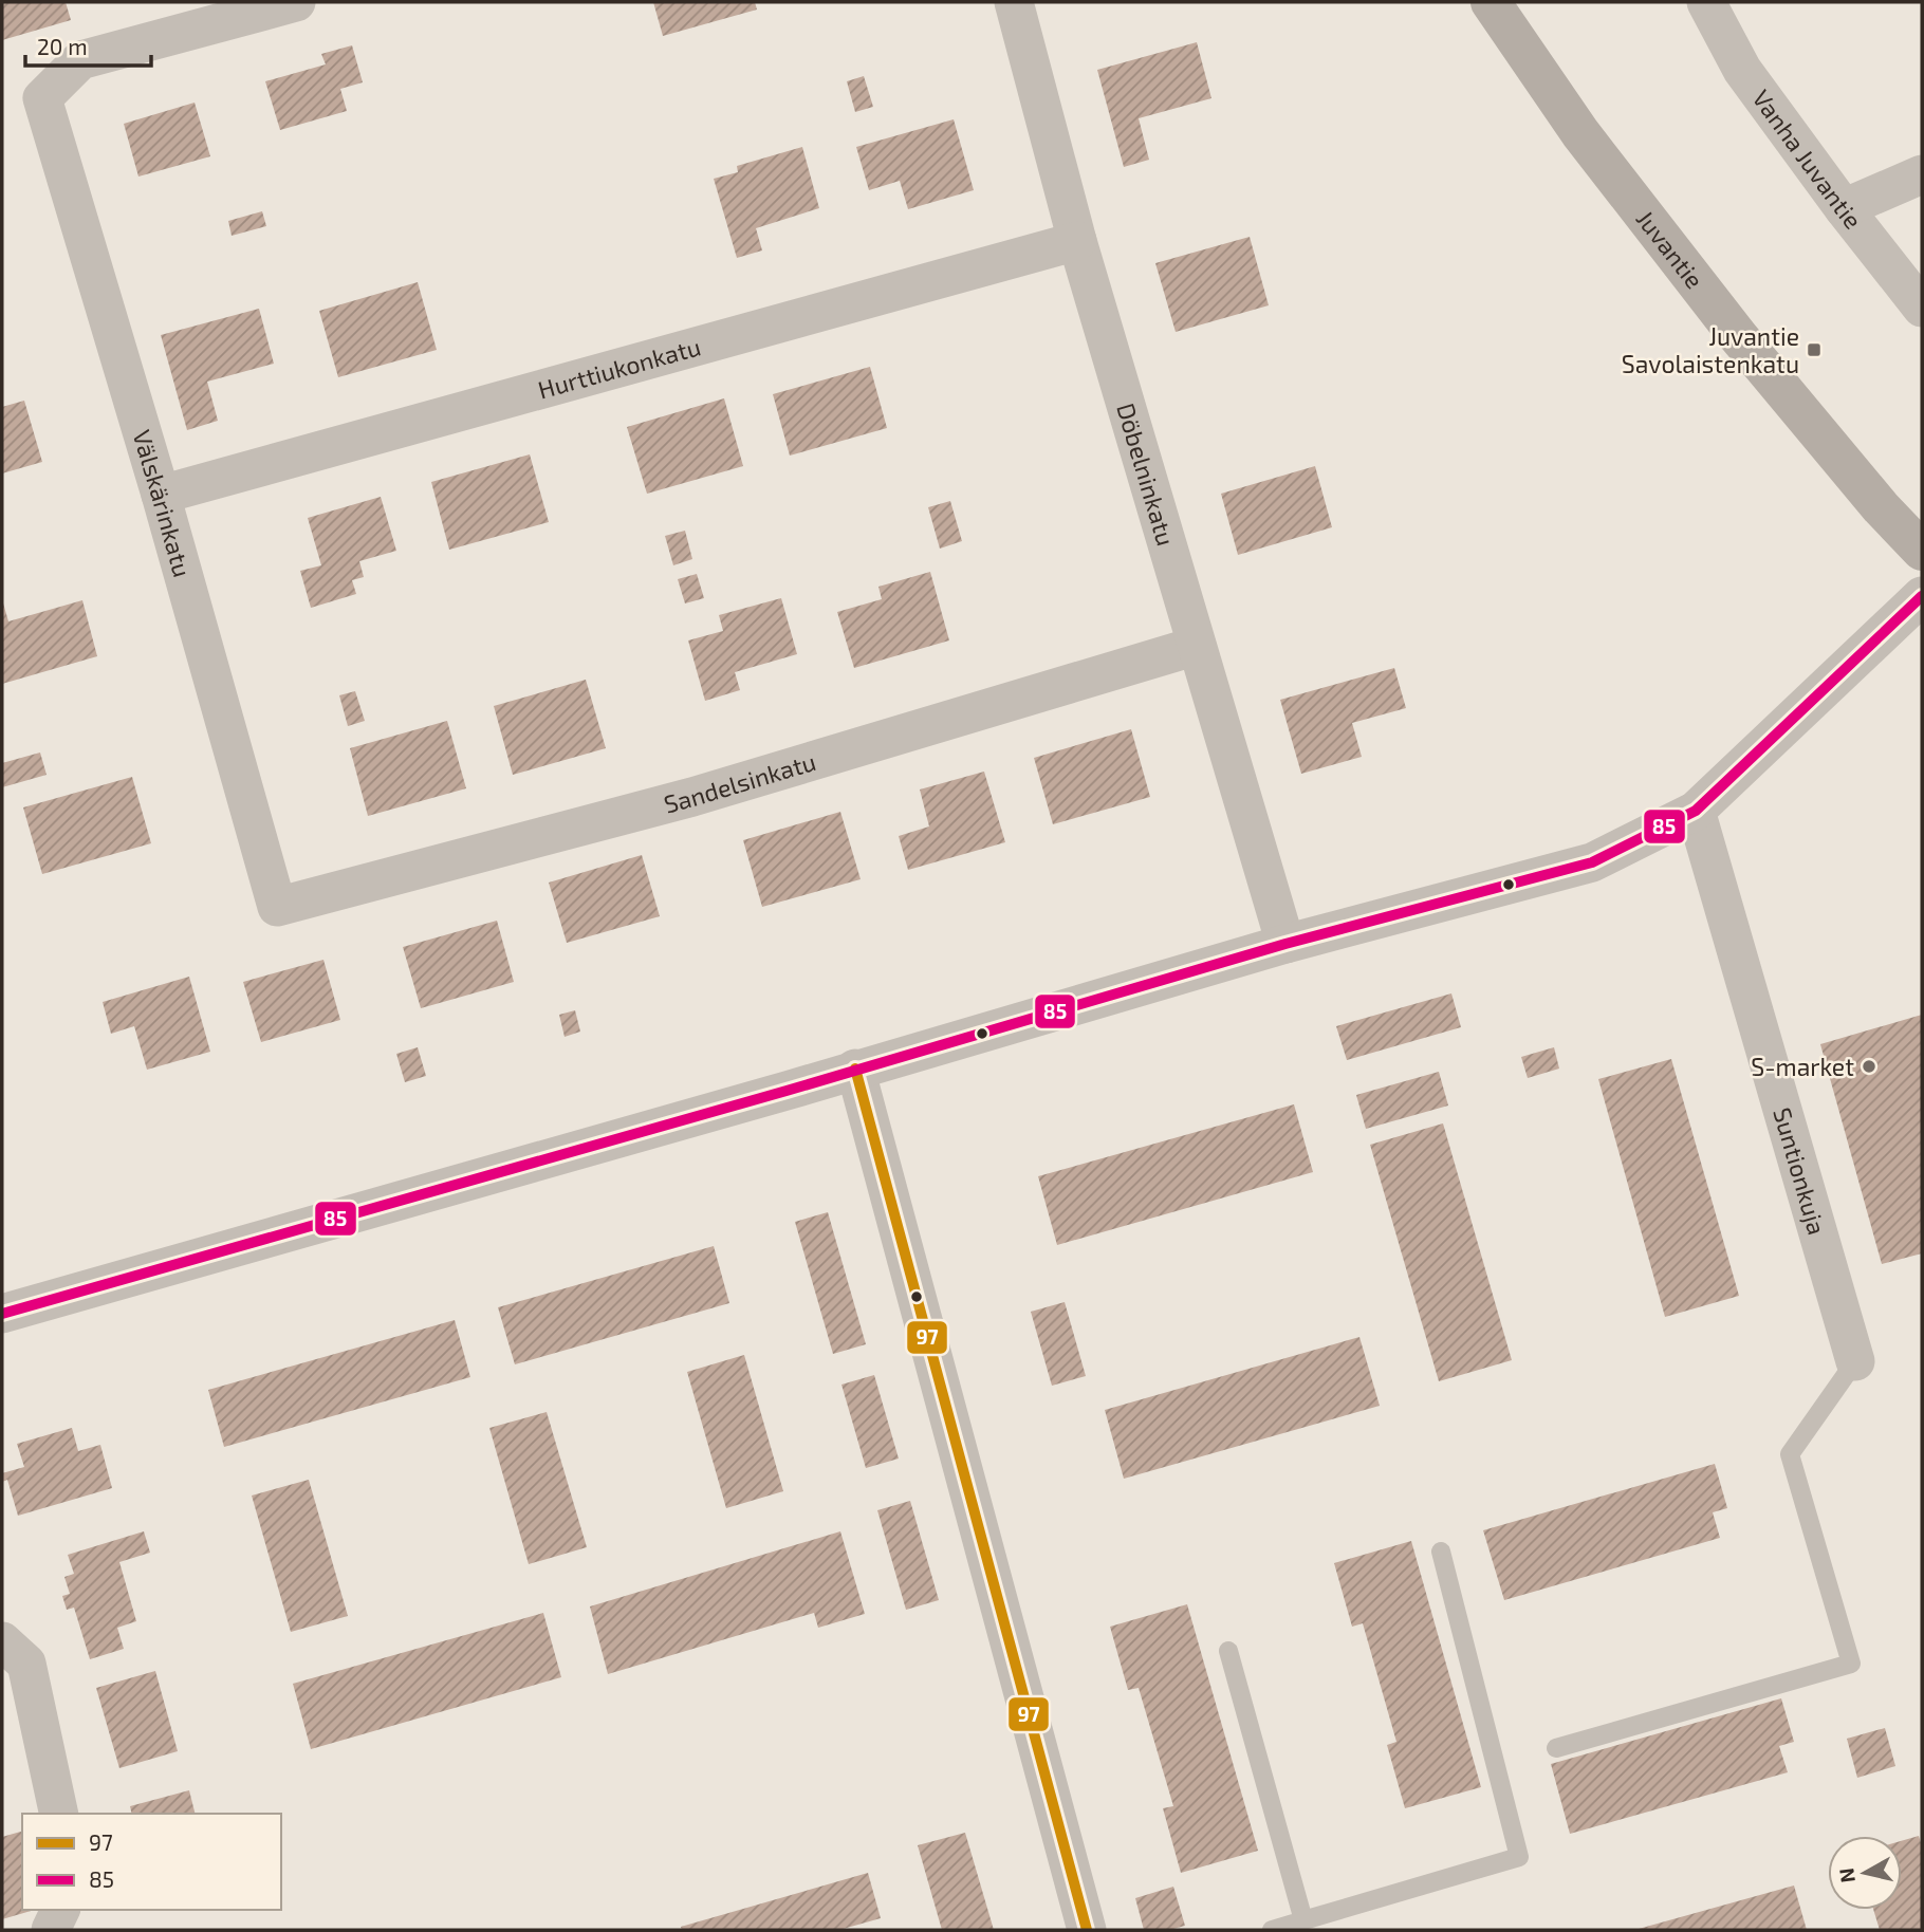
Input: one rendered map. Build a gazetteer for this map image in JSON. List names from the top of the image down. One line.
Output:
{"streets":{"main road":["Juvantie"],"street":["Vanha Juvantie","Hurttiukonkatu","Döbelninkatu","Välskärinkatu","Sandelsinkatu","Suntionkuja"]},"crossings":[["Hurttiukonkatu","Döbelninkatu"],["Hurttiukonkatu","Välskärinkatu"],["Döbelninkatu","Sandelsinkatu"],["Välskärinkatu","Sandelsinkatu"]],"places":{"transit":["Juvantie Savolaistenkatu"],"other":["S-market"]},"lines":["transit line 85","transit line 97"],"legend":["97","85"],"scale_bar":"20 m","north":"left"}
